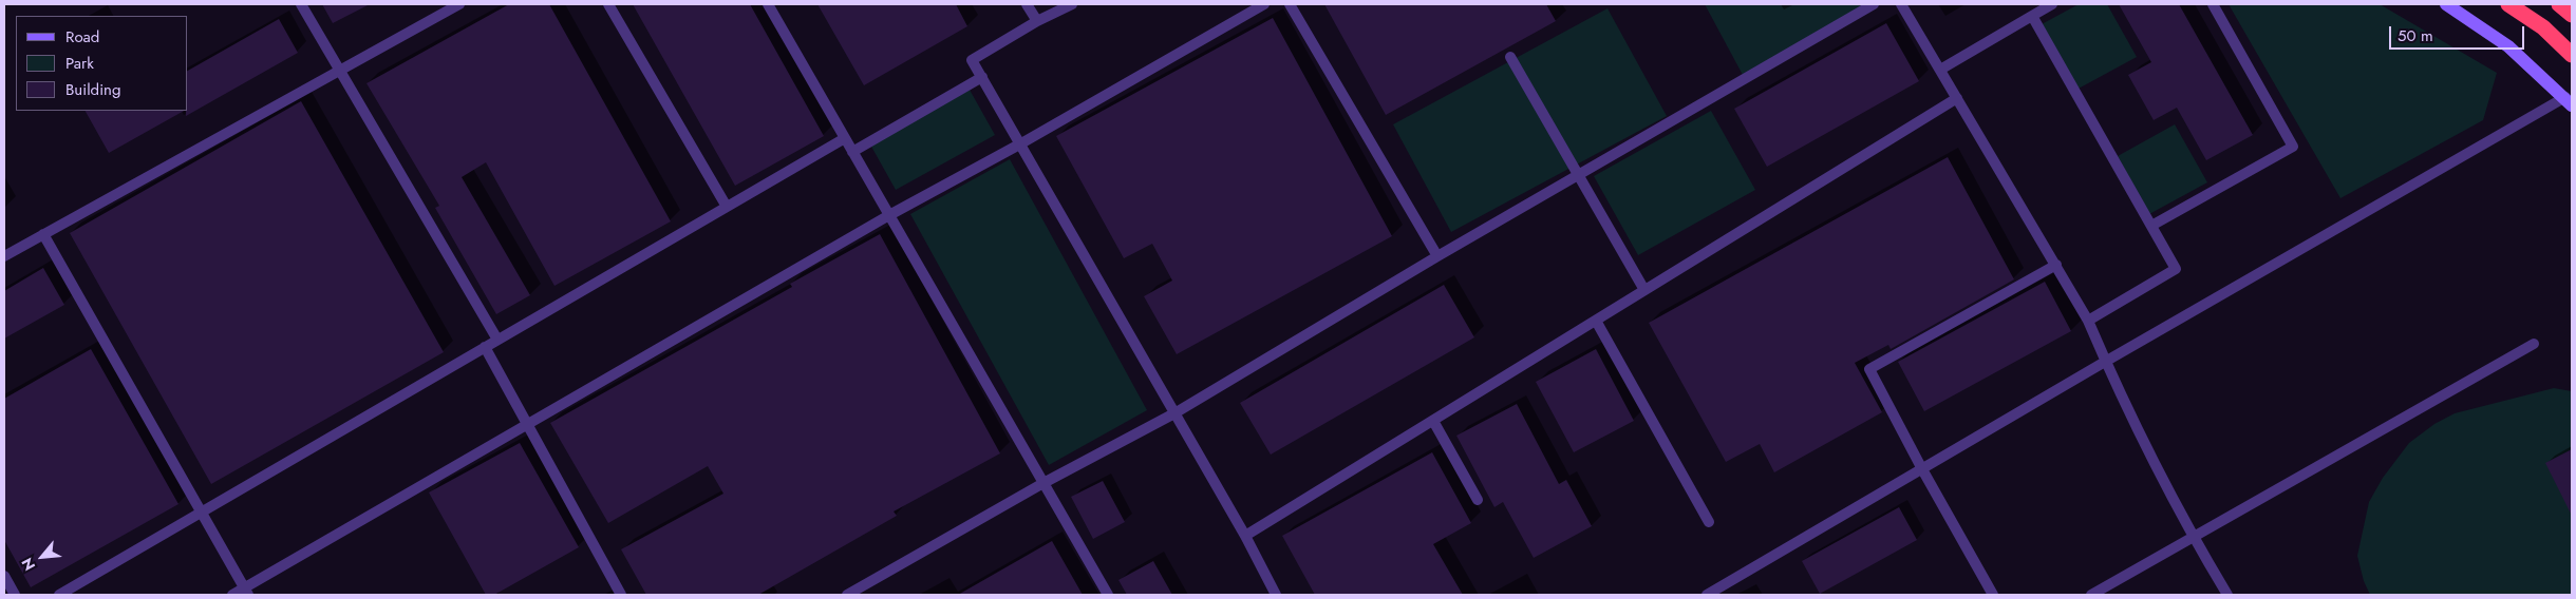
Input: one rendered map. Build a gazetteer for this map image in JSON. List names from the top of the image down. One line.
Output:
{"legend":["Road","Park","Building"],"scale_bar":"50 m","north":"bottom left"}
